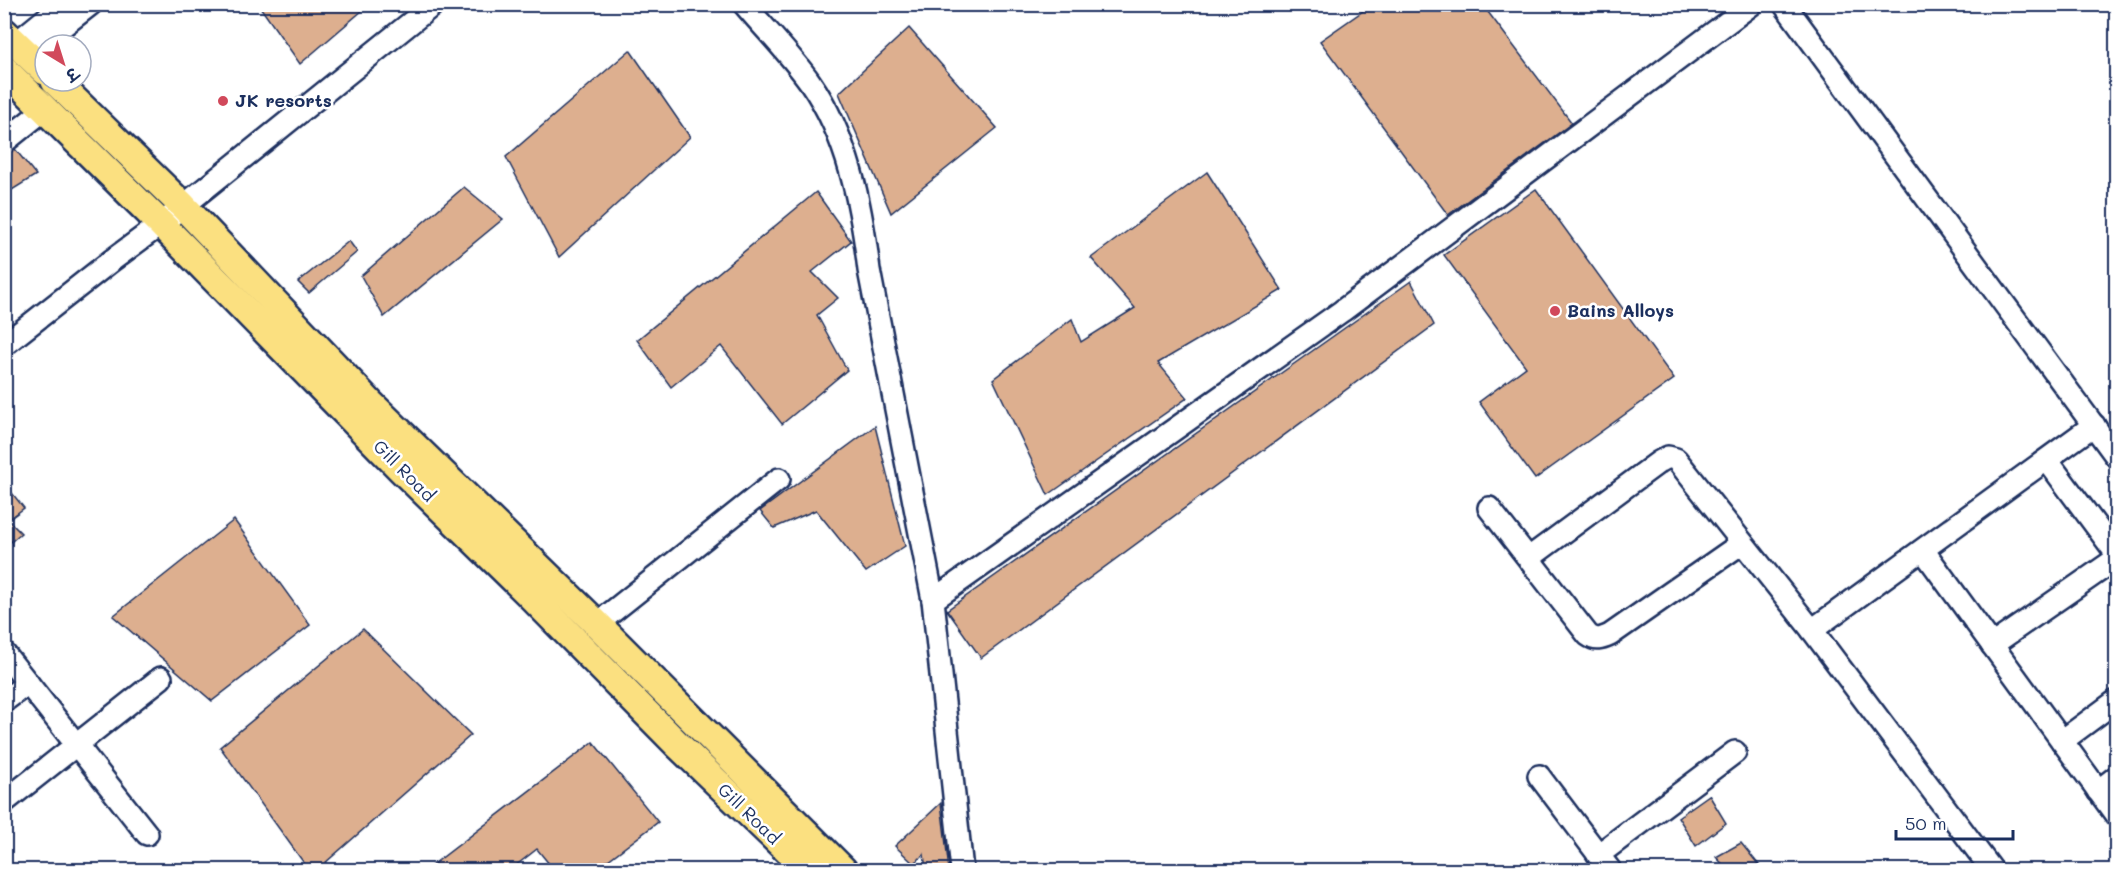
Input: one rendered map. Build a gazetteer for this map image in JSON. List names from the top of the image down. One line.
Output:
{"streets":{"main road":["Gill Road"]},"places":["JK resorts","Bains Alloys"],"scale_bar":"50 m","north":"bottom right"}
